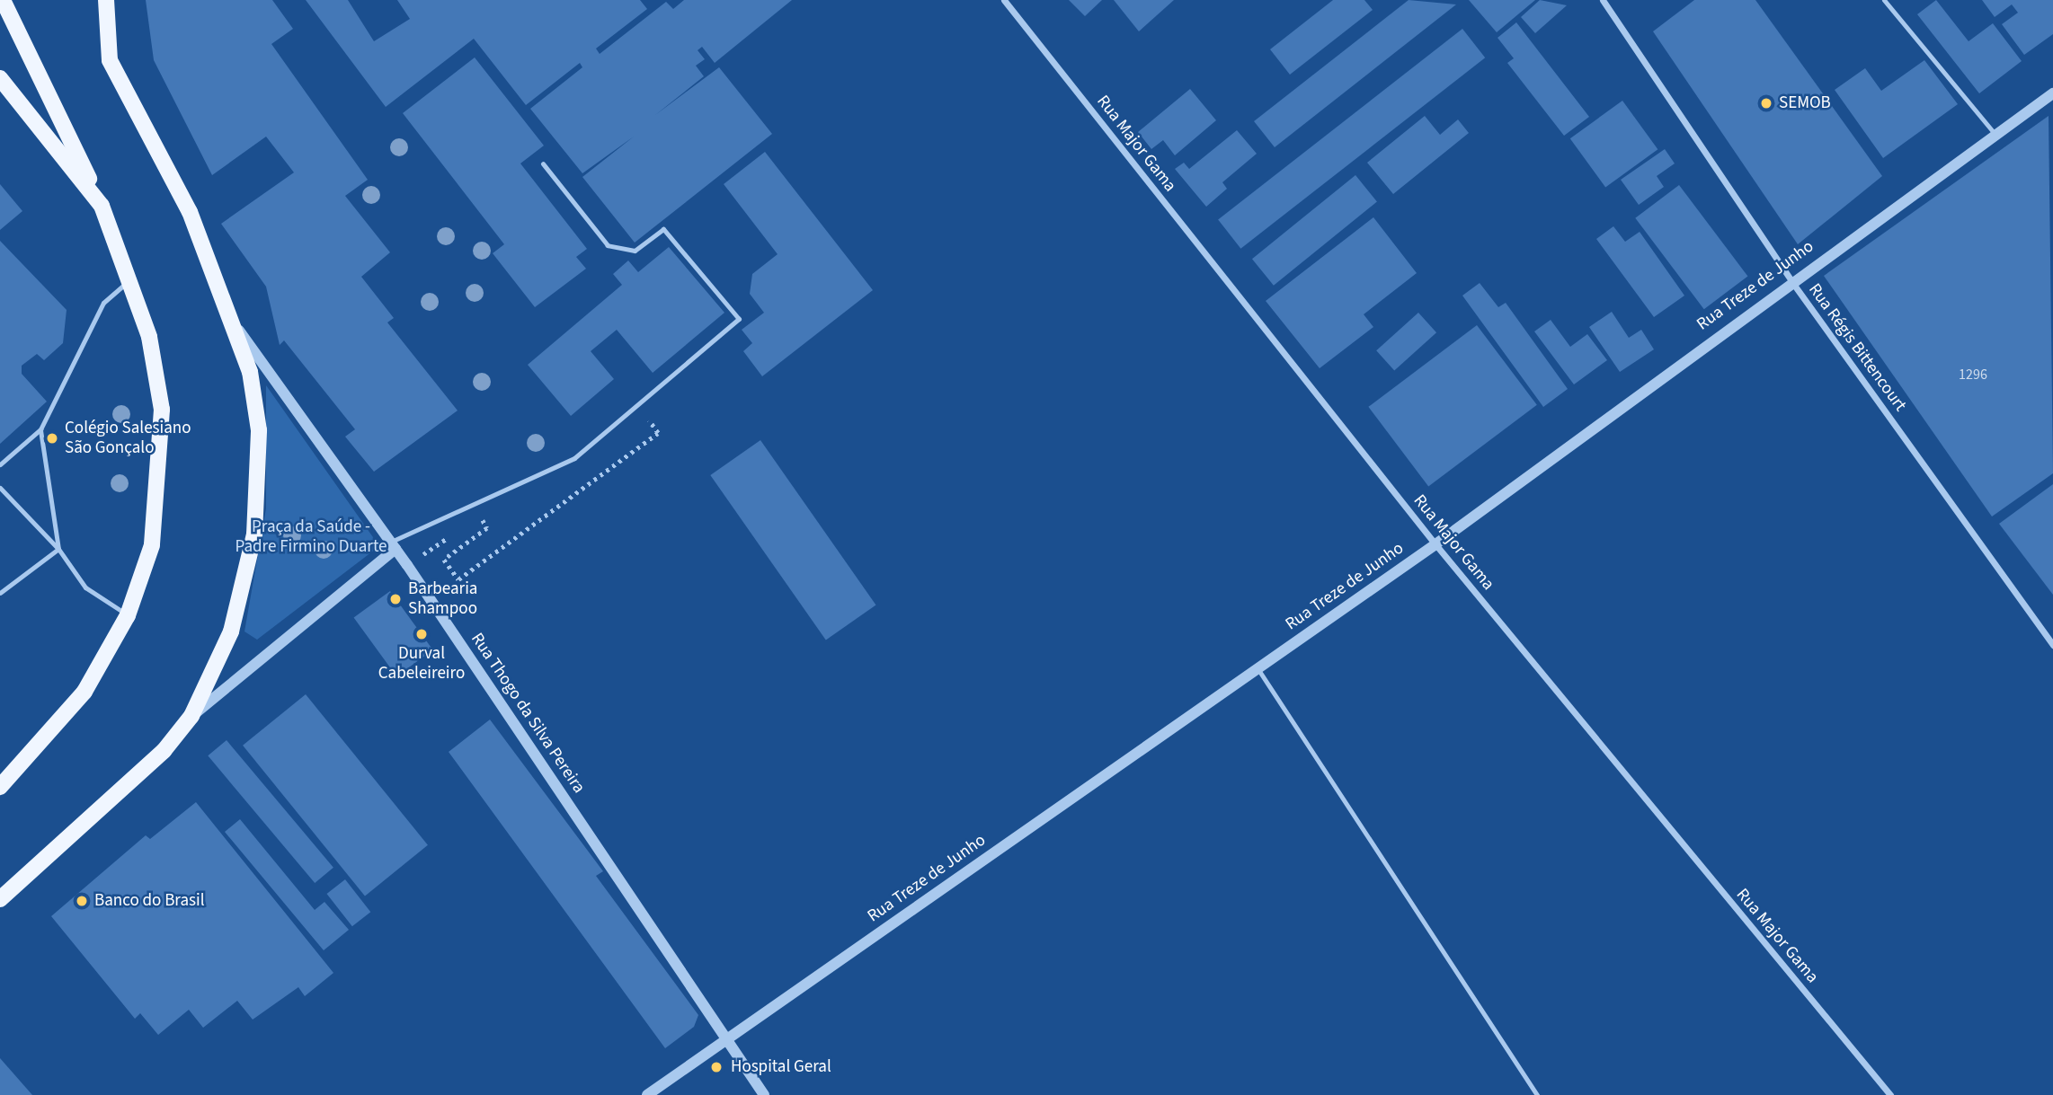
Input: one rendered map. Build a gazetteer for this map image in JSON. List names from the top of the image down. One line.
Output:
{"streets":{"street":["Rua Major Gama","Rua Treze de Junho","Rua Régis Bittencourt","Rua Thogo da Silva Pereira"]},"crossings":[["Rua Major Gama","Rua Treze de Junho"],["Rua Treze de Junho","Rua Régis Bittencourt"],["Rua Treze de Junho","Rua Thogo da Silva Pereira"]],"parks":["Praça da Saúde - Padre Firmino Duarte"],"places":["SEMOB","Colégio Salesiano São Gonçalo","Barbearia Shampoo","Durval Cabeleireiro","Banco do Brasil","Hospital Geral"],"house_numbers":["1296"]}
